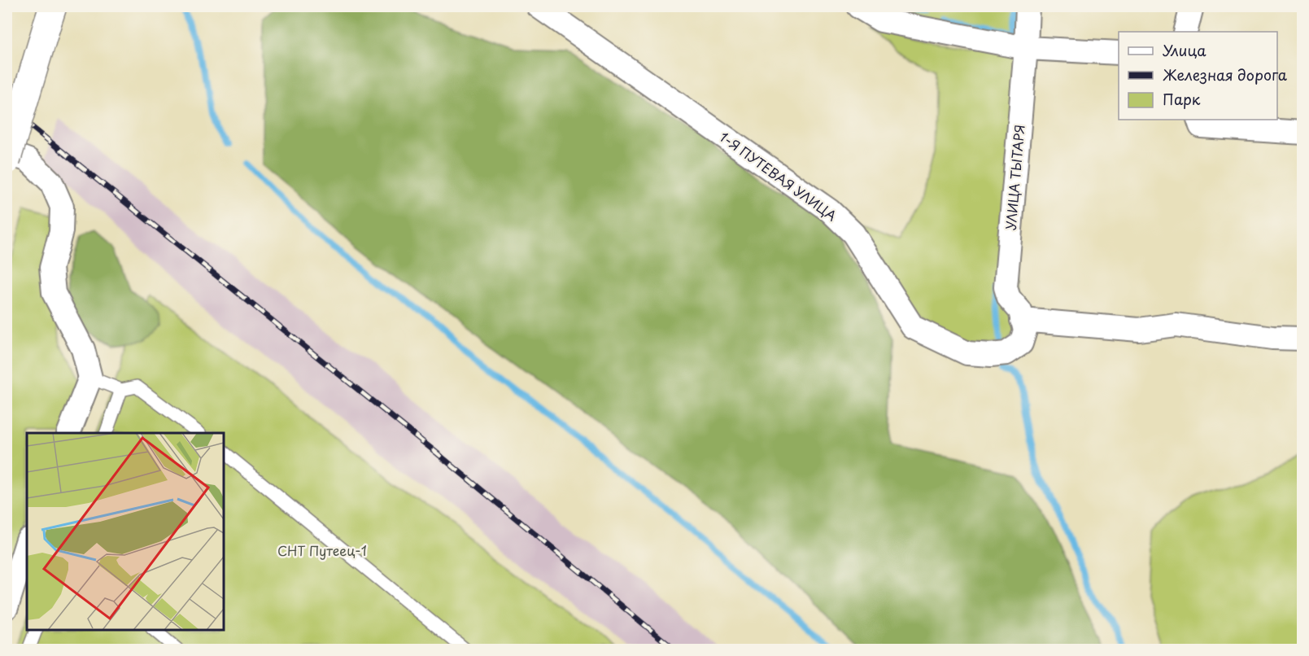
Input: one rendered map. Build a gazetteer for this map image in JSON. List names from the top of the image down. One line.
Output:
{"streets":{"street":["1-Я ПУТЕВАЯ УЛИЦА","УЛИЦА ТЫТАРЯ"]},"crossings":[["1-Я ПУТЕВАЯ УЛИЦА","УЛИЦА ТЫТАРЯ"]],"parks":["СНТ Путеец-1"],"legend":["Улица","Железная дорога","Парк"]}
